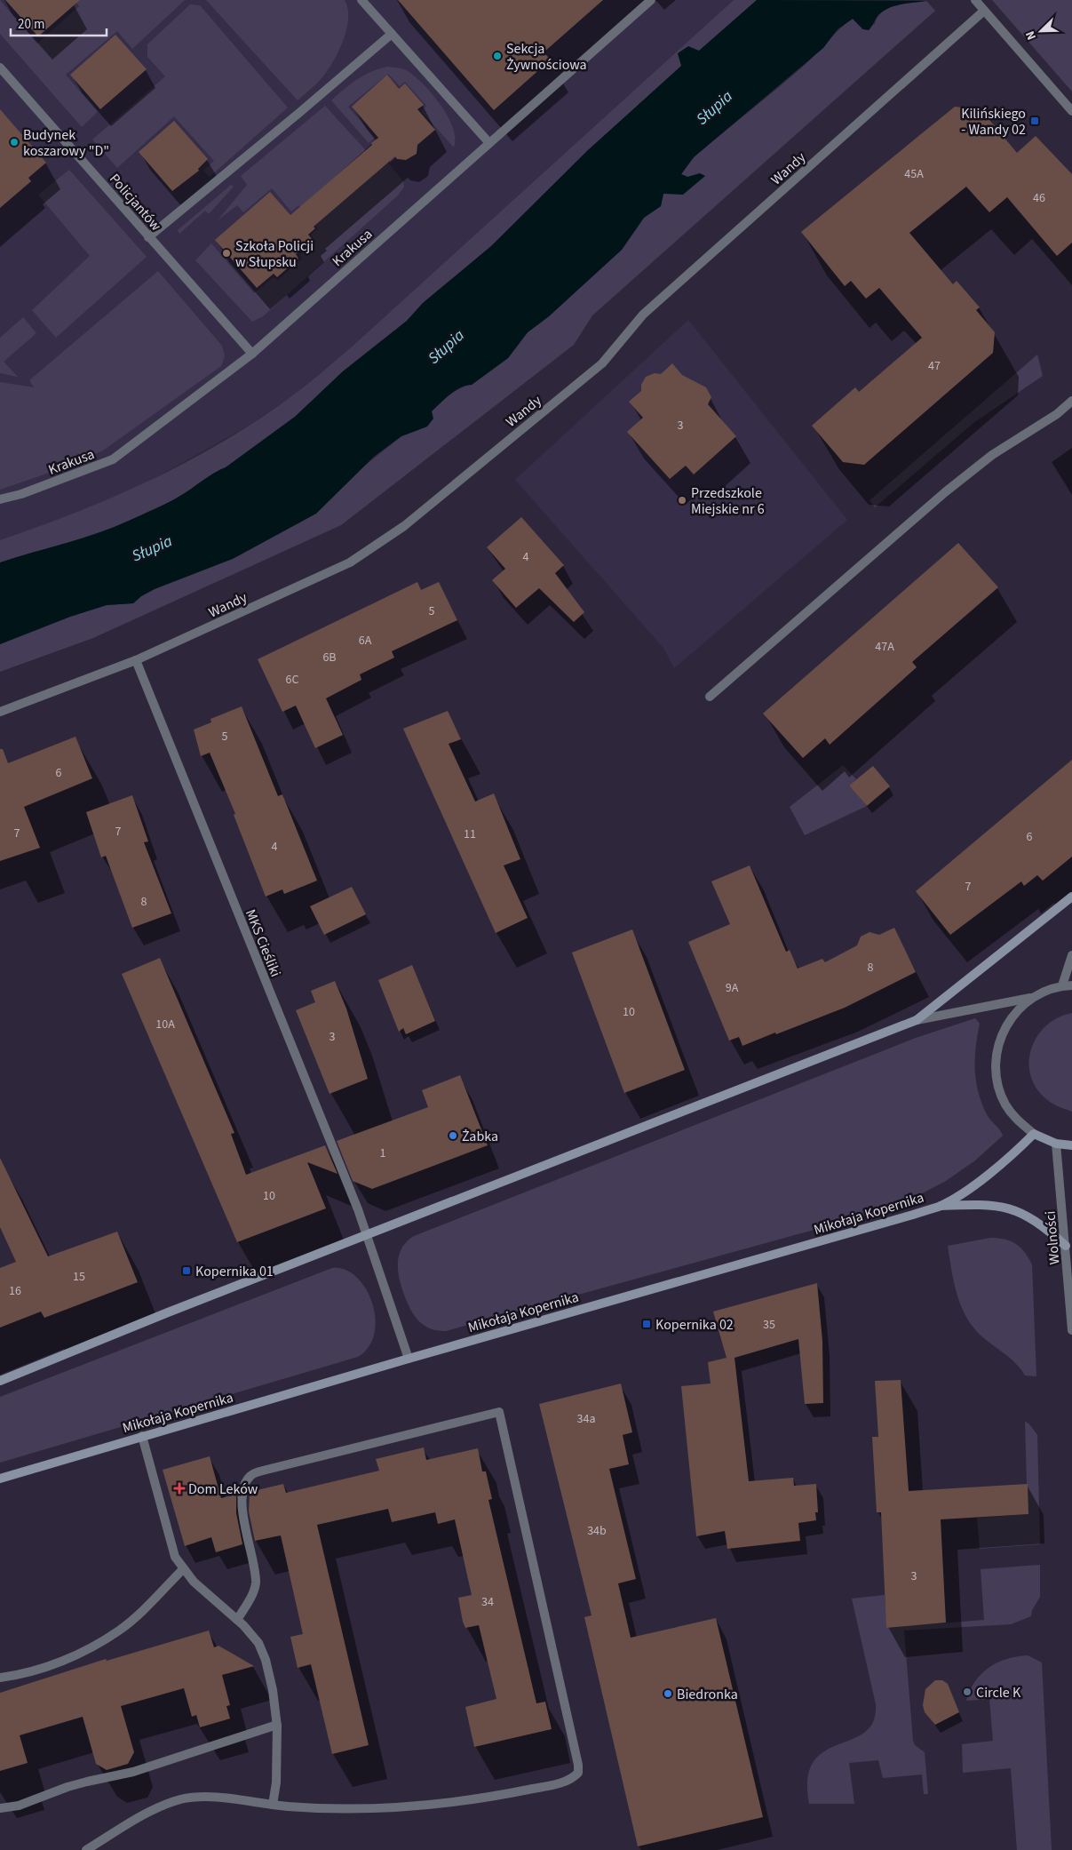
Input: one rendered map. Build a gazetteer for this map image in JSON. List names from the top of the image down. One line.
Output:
{"streets":{"main road":["Mikołaja Kopernika"],"street":["Wandy","Policjantów","Krakusa","MKS Cieśliki","Wolności"]},"crossings":[["Wandy","MKS Cieśliki"],["Policjantów","Krakusa"],["MKS Cieśliki","Mikołaja Kopernika"]],"water":["Słupia"],"places":{"other":["Sekcja Żywnościowa","Budynek koszarowy \"D\"","Szkoła Policji w Słupsku","Przedszkole Miejskie nr 6","Żabka","Circle K","Biedronka"],"transit":["Kilińskiego - Wandy 02","Kopernika 01","Kopernika 02"],"health":["Dom Leków"]},"house_numbers":["45A","46","47","3","4","5","6A","47A","6B","6C","5","6","7","7","11","6","4","7","8","8","9A","10","10A","3","1","10","15","16","35","34a","34b","3","34"],"scale_bar":"20 m","north":"bottom left"}
